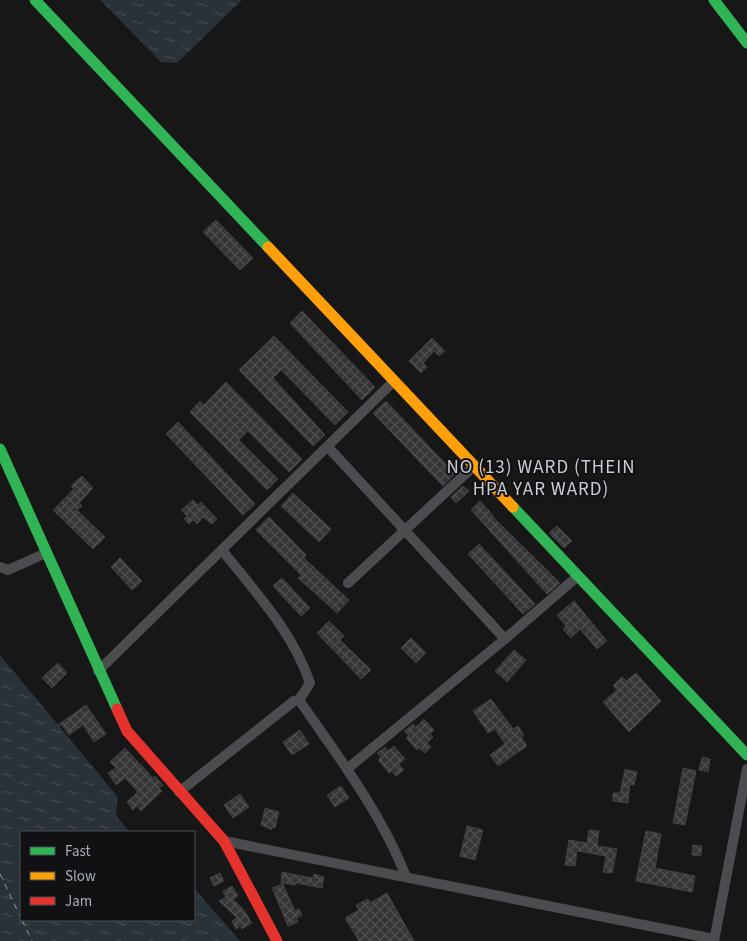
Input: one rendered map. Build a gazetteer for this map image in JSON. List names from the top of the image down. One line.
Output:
{"districts":["NO (13) WARD (THEIN HPA YAR WARD)"],"legend":["Fast","Slow","Jam"]}
